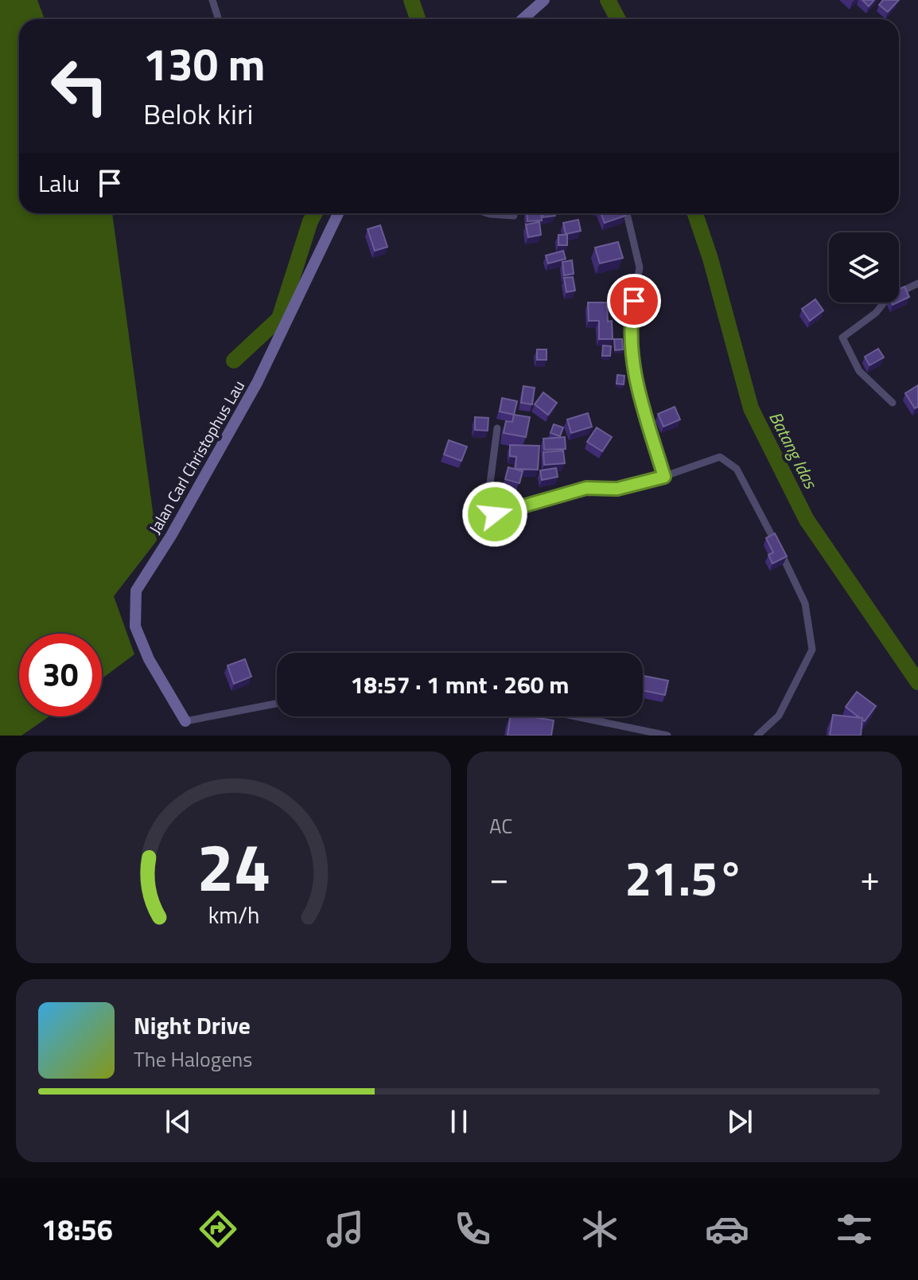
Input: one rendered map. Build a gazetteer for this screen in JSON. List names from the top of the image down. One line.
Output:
{"streets":{"street":["Jalan Carl Christophus Lau"]},"water":["Batang Idas"],"page":{"turn":["130 m","Belok kiri"],"then":"Lalu","limit":"30","trip":"18:57 · 1 mnt · 260 m","tile":"AC","heat":["−","21.5°","+"],"song":["Night Drive","The Halogens"],"tabs":"18:56","gauge":["24","km/h"]}}
